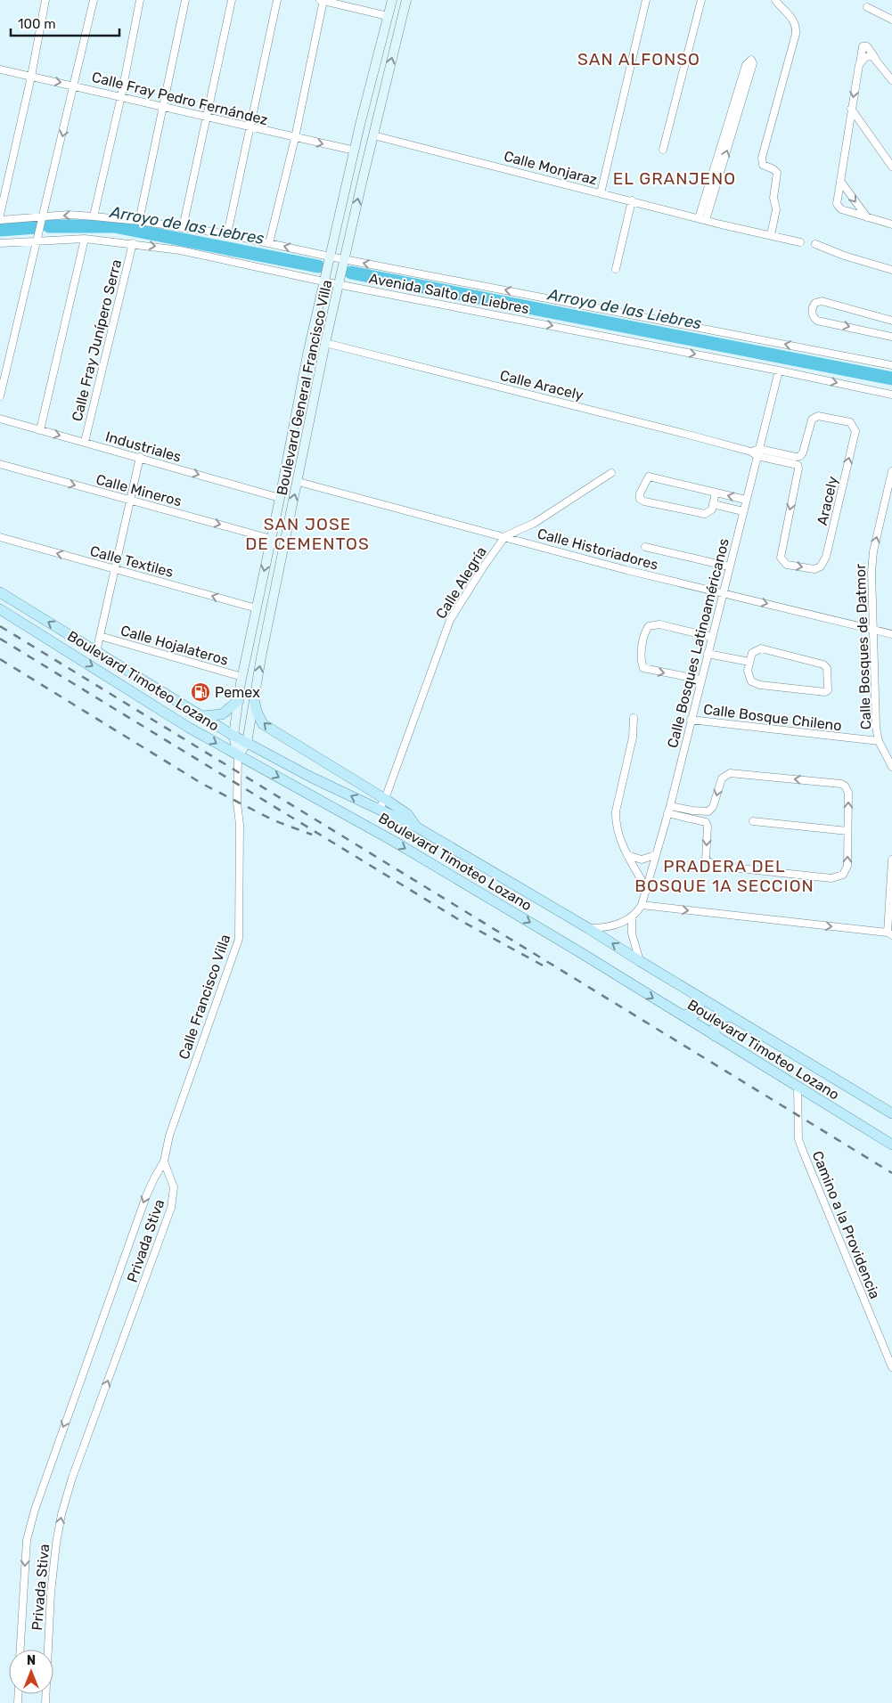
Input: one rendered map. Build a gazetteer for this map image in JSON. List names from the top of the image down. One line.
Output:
{"streets":{"main road":["Boulevard General Francisco Villa","Boulevard Timoteo Lozano"],"street":["Calle Fray Pedro Fernández","Calle Monjaraz","Avenida Salto de Liebres","Calle Fray Junípero Serra","Calle Aracely","Industriales","Calle Mineros","Aracely","Calle Historiadores","Calle Textiles","Calle Alegría","Calle Bosques Latinoaméricanos","Calle Hojalateros","Calle Bosques de Datmor","Calle Bosque Chileno","Calle Francisco Villa","Camino a la Providencia","Privada Stiva"]},"crossings":[["Calle Fray Pedro Fernández","Boulevard General Francisco Villa"],["Calle Monjaraz","Boulevard General Francisco Villa"],["Avenida Salto de Liebres","Calle Fray Junípero Serra"],["Avenida Salto de Liebres","Boulevard General Francisco Villa"],["Avenida Salto de Liebres","Calle Bosques Latinoaméricanos"],["Calle Fray Junípero Serra","Industriales"],["Calle Aracely","Boulevard General Francisco Villa"],["Calle Aracely","Aracely"],["Calle Aracely","Calle Bosques Latinoaméricanos"],["Boulevard General Francisco Villa","Industriales"],["Boulevard General Francisco Villa","Calle Mineros"],["Boulevard General Francisco Villa","Calle Historiadores"],["Boulevard General Francisco Villa","Calle Textiles"],["Boulevard General Francisco Villa","Calle Hojalateros"],["Boulevard General Francisco Villa","Boulevard Timoteo Lozano"],["Boulevard General Francisco Villa","Calle Francisco Villa"],["Aracely","Calle Bosques Latinoaméricanos"],["Calle Historiadores","Calle Alegría"],["Calle Historiadores","Calle Bosques Latinoaméricanos"],["Calle Historiadores","Calle Bosques de Datmor"],["Calle Alegría","Boulevard Timoteo Lozano"],["Calle Bosques Latinoaméricanos","Calle Bosque Chileno"],["Calle Bosques de Datmor","Calle Bosque Chileno"],["Boulevard Timoteo Lozano","Calle Francisco Villa"],["Boulevard Timoteo Lozano","Camino a la Providencia"],["Calle Francisco Villa","Privada Stiva"]],"one_way":["Industriales","Calle Mineros","Calle Textiles","Calle Bosques de Datmor"],"districts":["SAN ALFONSO","EL GRANJENO","SAN JOSE DE CEMENTOS","PRADERA DEL BOSQUE 1A SECCION"],"water":["Arroyo de las Liebres"],"places":{"fuel station":["Pemex"]},"scale_bar":"100 m","north":"top"}
